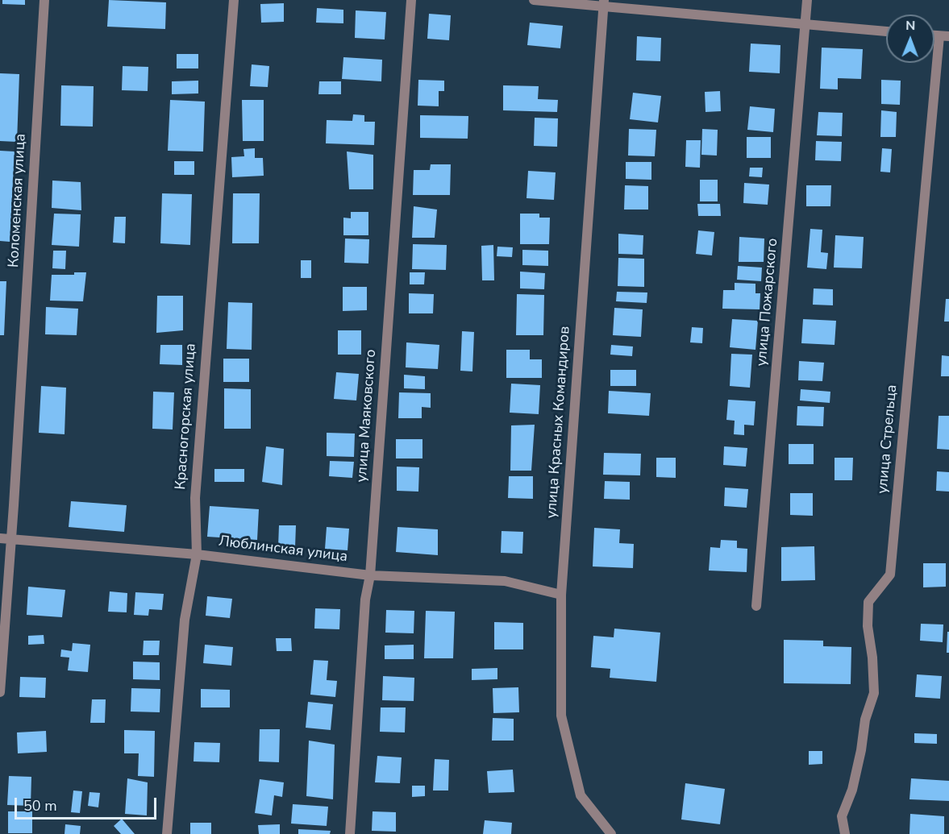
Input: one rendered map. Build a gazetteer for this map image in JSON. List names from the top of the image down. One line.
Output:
{"streets":{"street":["Коломенская улица","улица Пожарского","улица Маяковского","Красногорская улица","улица Красных Командиров","улица Стрельца","Люблинская улица"]},"crossings":[["Коломенская улица","Люблинская улица"],["улица Маяковского","Люблинская улица"],["Красногорская улица","Люблинская улица"],["улица Красных Командиров","Люблинская улица"]],"scale_bar":"50 m","north":"top"}
